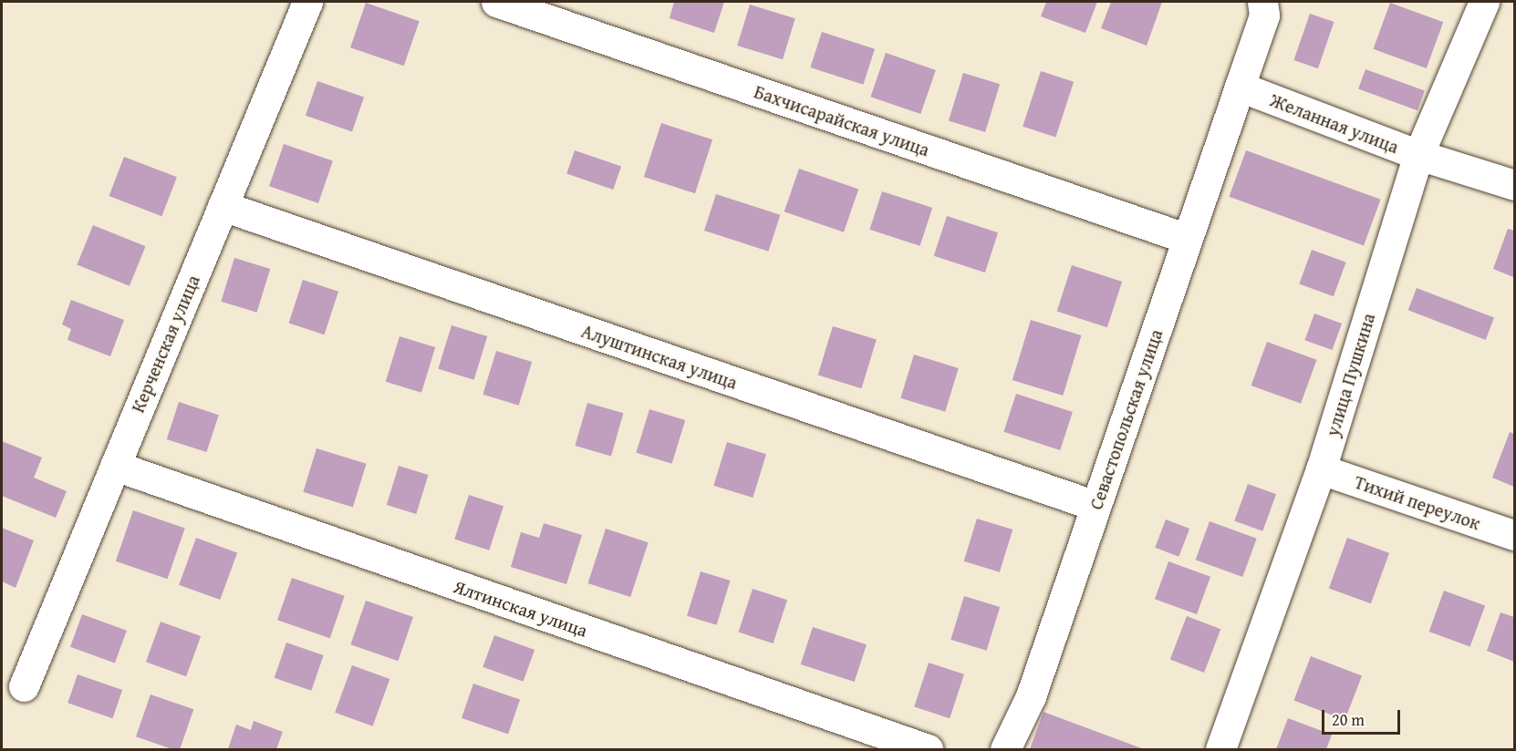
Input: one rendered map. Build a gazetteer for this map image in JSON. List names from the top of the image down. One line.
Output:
{"streets":{"street":["Бахчисарайская улица","Желанная улица","Керченская улица","Алуштинская улица","улица Пушкина","Севастопольская улица","Тихий переулок","Ялтинская улица"]},"crossings":[["Бахчисарайская улица","Севастопольская улица"],["Желанная улица","улица Пушкина"],["Желанная улица","Севастопольская улица"],["Керченская улица","Алуштинская улица"],["Керченская улица","Ялтинская улица"],["Алуштинская улица","Севастопольская улица"],["улица Пушкина","Тихий переулок"]],"scale_bar":"20 m"}
